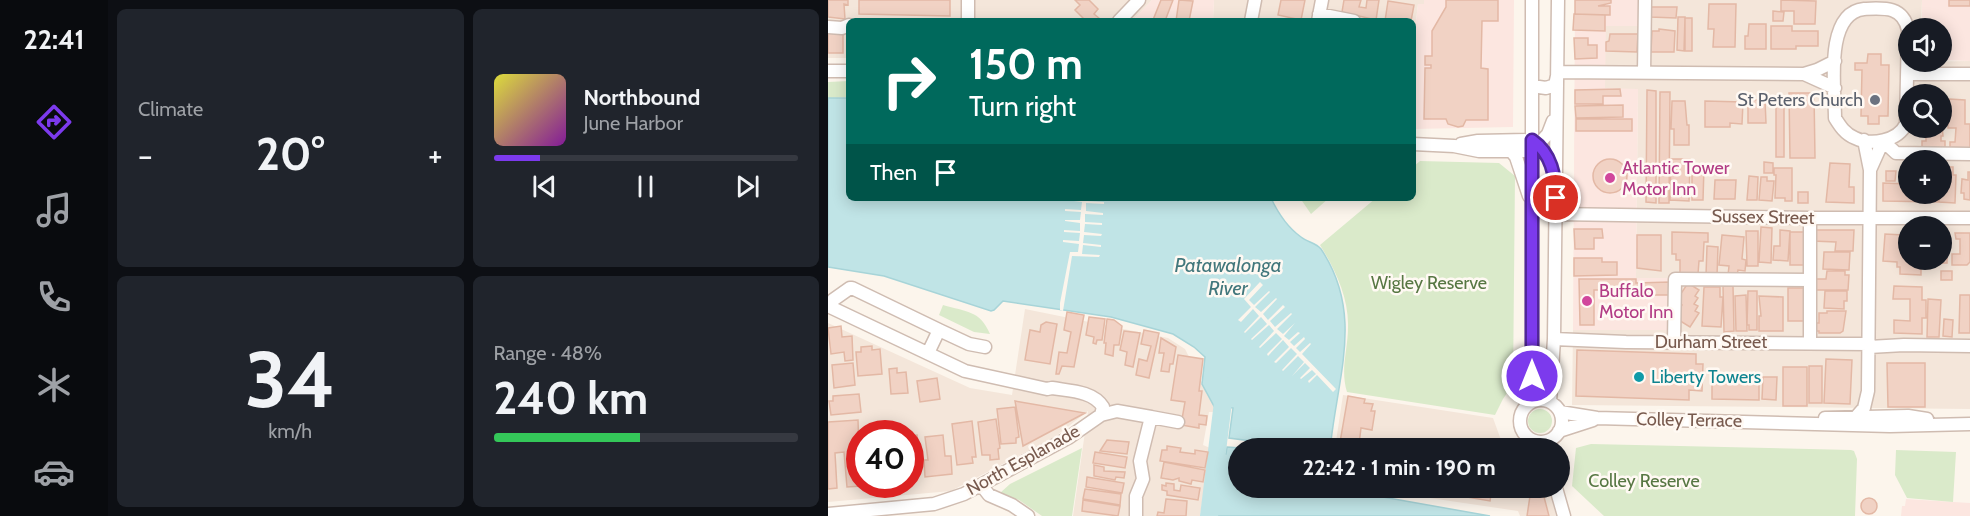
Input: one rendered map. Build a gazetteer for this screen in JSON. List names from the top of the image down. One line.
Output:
{"streets":{"street":["Sussex Street","Durham Street","Colley Terrace","North Esplanade"]},"water":["Patawalonga River"],"parks":["Wigley Reserve","Colley Reserve"],"places":["St Peters Church","Atlantic Tower Motor Inn","Buffalo Motor Inn","Liberty Towers"],"page":{"tabs":"22:41","tile":["Climate",["34","km/h"],["Range · 48%","240 km"]],"map_buttons":["+","−"],"turn":["150 m","Turn right"],"song":["Northbound","June Harbor"],"heat":["−","20°","+"],"then":"Then","limit":"40","trip":"22:42 · 1 min · 190 m"}}
